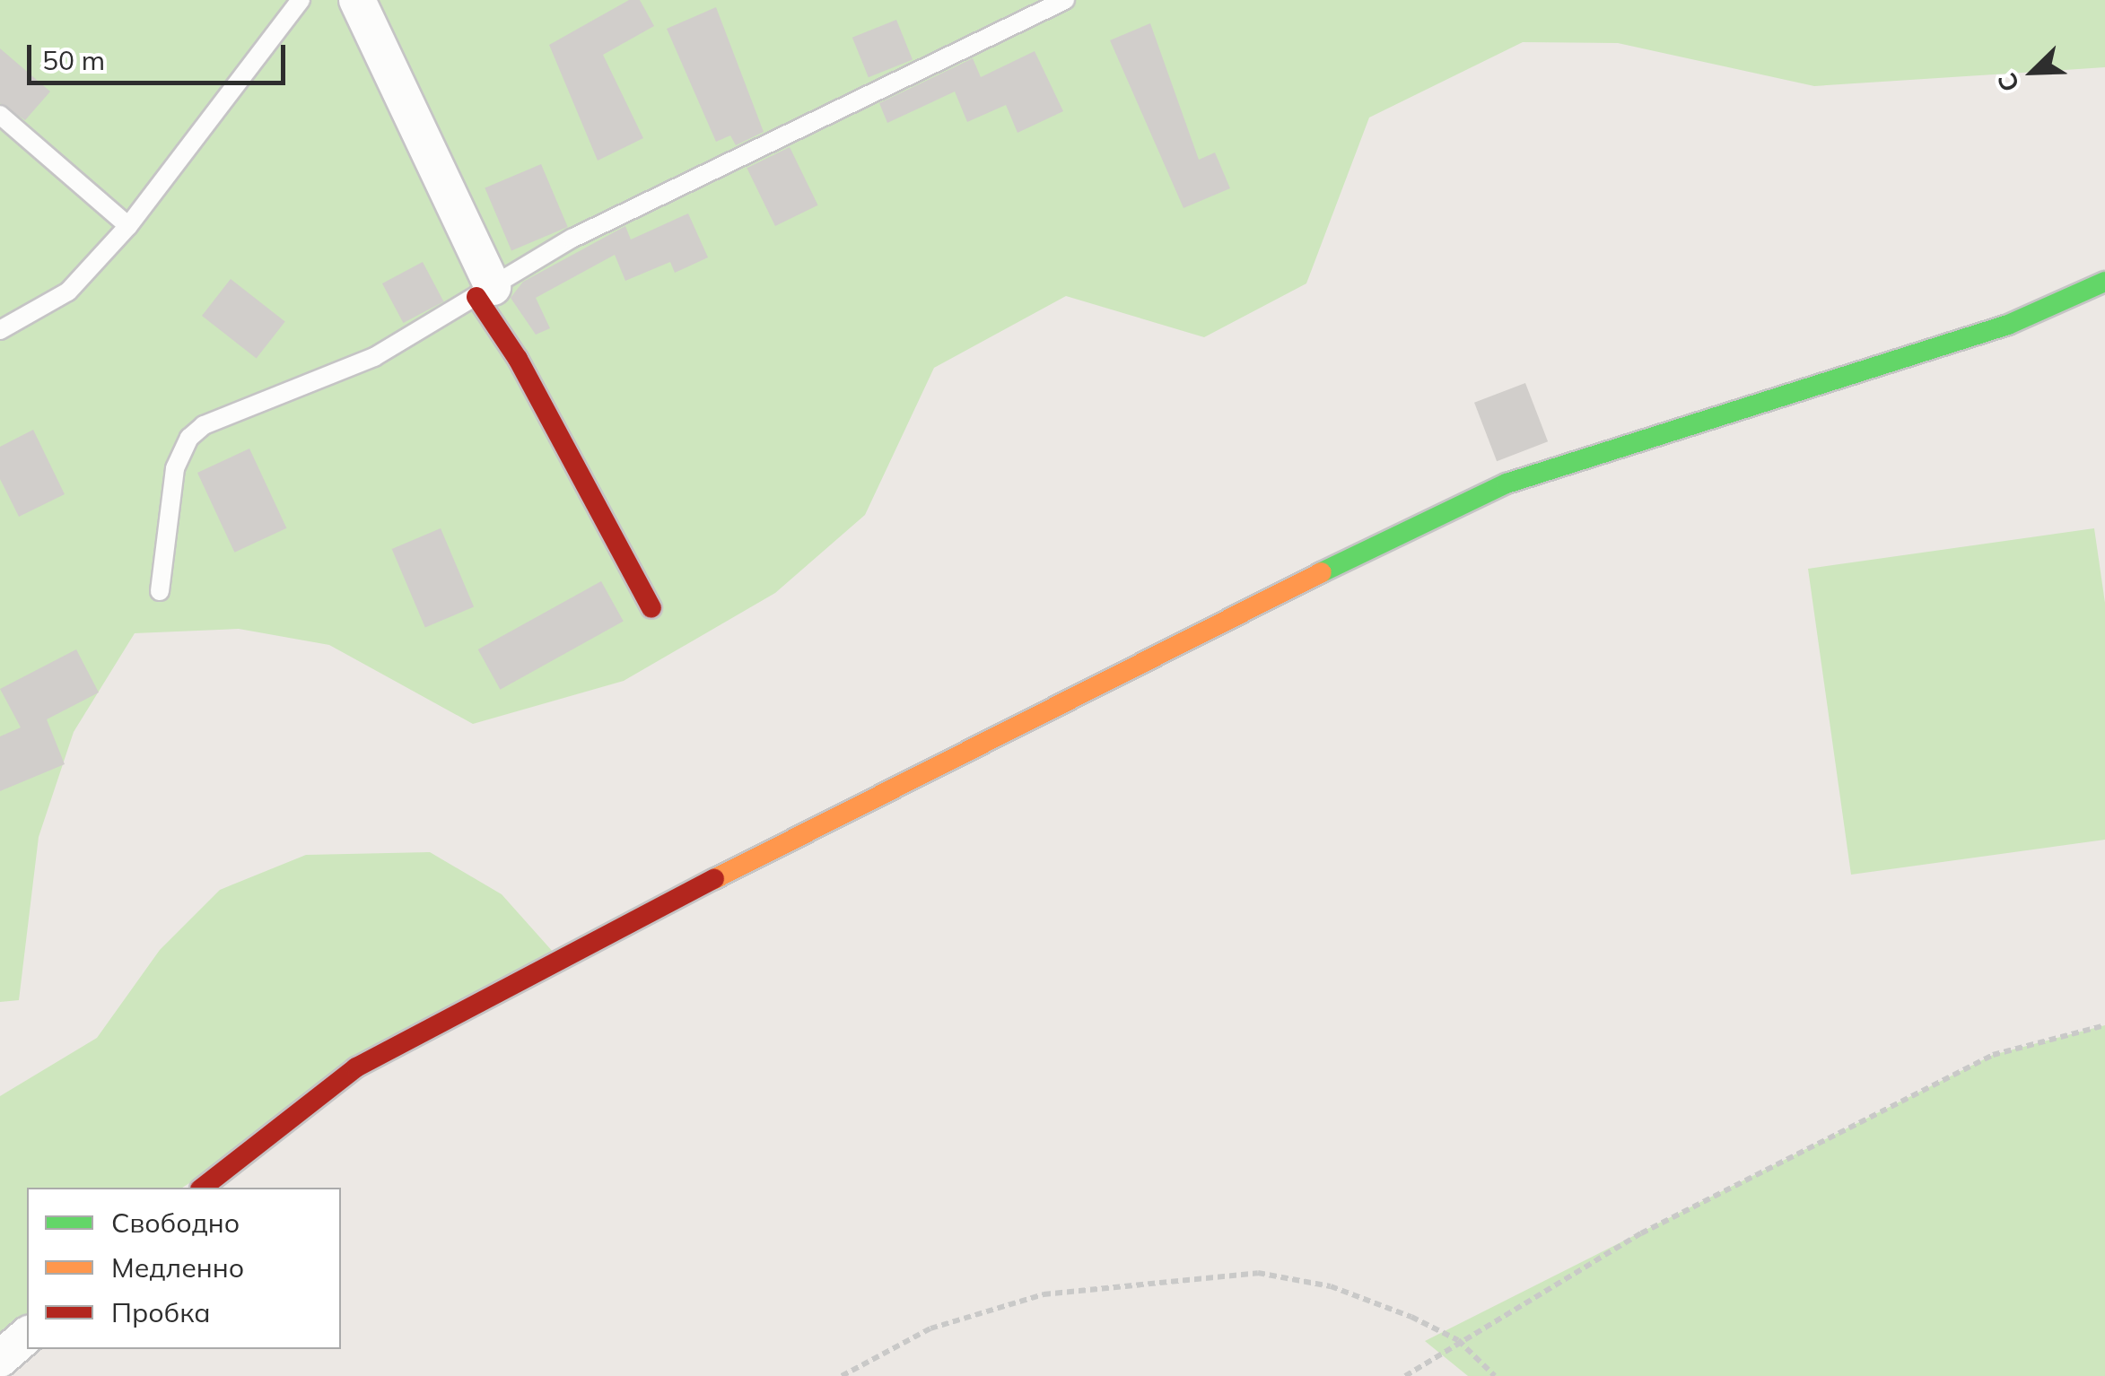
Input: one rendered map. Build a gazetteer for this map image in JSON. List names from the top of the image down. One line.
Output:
{"legend":["Свободно","Медленно","Пробка"],"scale_bar":"50 m","north":"bottom left"}
